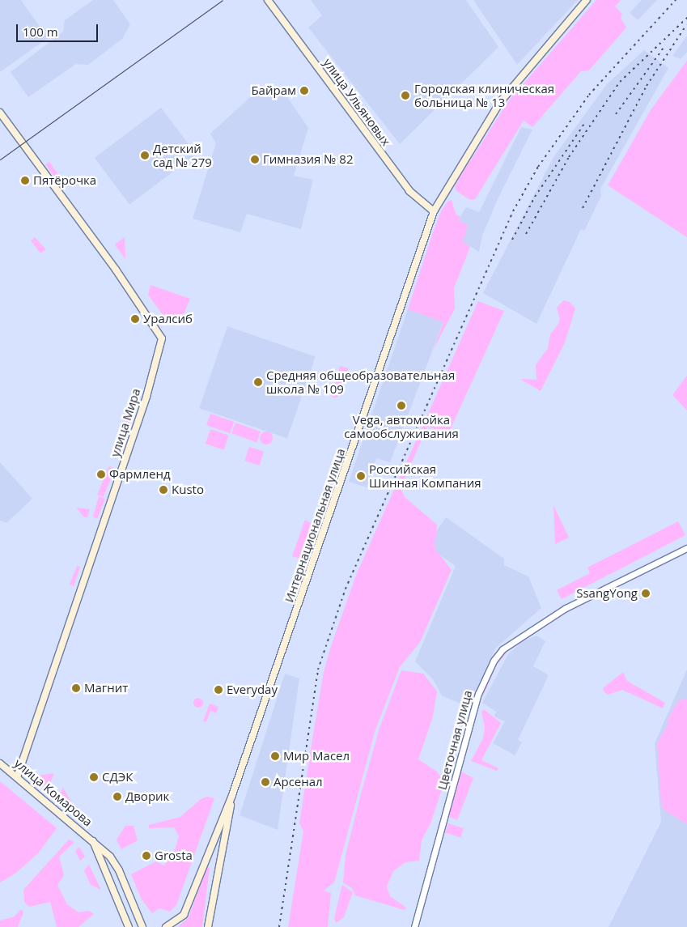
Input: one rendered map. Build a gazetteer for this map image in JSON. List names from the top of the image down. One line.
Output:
{"streets":{"main road":["улица Ульяновых","улица Мира","Интернациональная улица","улица Комарова"],"street":["Цветочная улица"]},"crossings":[["улица Ульяновых","Интернациональная улица"],["улица Мира","улица Комарова"]],"places":["Байрам","Городская клиническая больница № 13","Детский сад № 279","Гимназия № 82","Пятёрочка","Уралсиб","Средняя общеобразовательная школа № 109","Vega, автомойка самообслуживания","Фармленд","Российская Шинная Компания","Kusto","SsangYong","Магнит","Everyday","Мир Масел","СДЭК","Арсенал","Дворик","Grosta"],"scale_bar":"100 m"}
